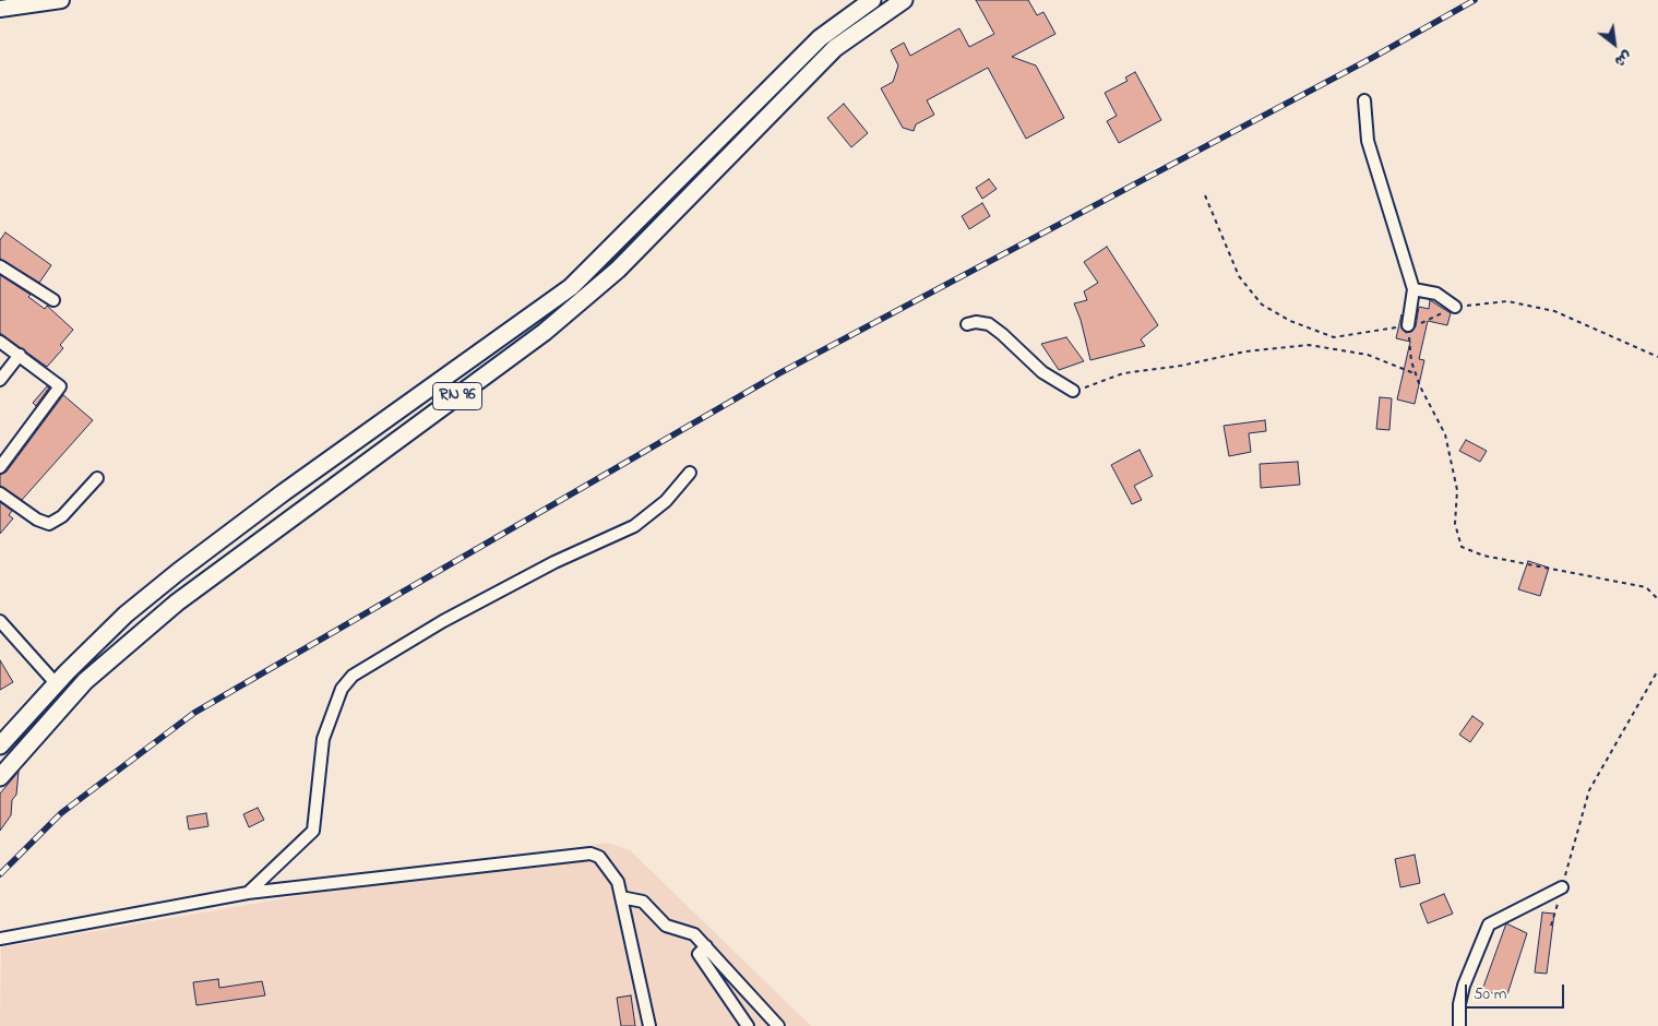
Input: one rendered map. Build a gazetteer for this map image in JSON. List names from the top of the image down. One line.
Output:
{"streets":{"main road":["RN 96"]},"scale_bar":"50 m","north":"bottom right"}
